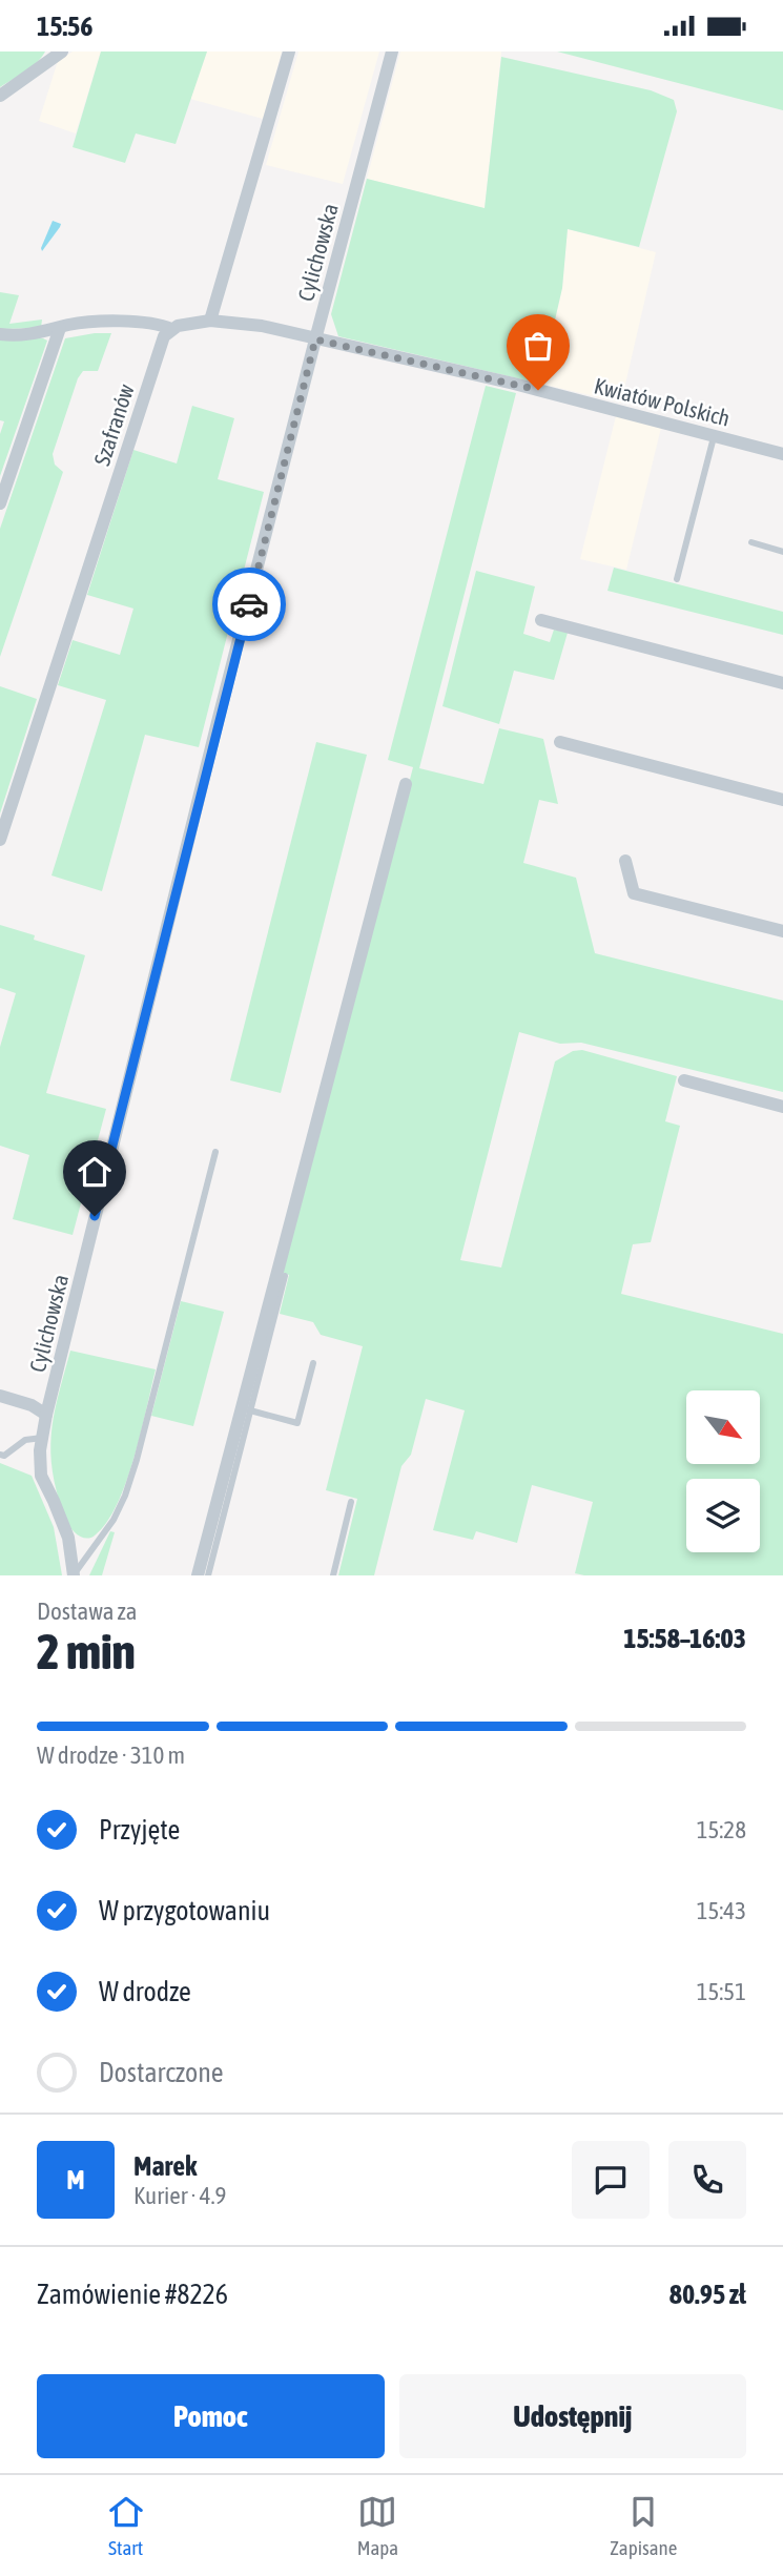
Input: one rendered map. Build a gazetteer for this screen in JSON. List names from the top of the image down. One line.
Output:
{"streets":{"street":["Cylichowska","Kwiatów Polskich","Szafranów"]},"crossings":[["Cylichowska","Kwiatów Polskich"]],"north":"bottom right","page":{"status":"15:56","heading":["2 min","Dostawa za","15:58–16:03"],"panel":["Marek","Kurier · 4.9","Zamówienie #8226","80.95 zł"],"bar":"W drodze · 310 m","list":[["Przyjęte","15:28"],["W przygotowaniu","15:43"],["W drodze","15:51"],"Dostarczone"],"round":"M","buttons":["Pomoc","Udostępnij"],"tabs":["Start","Mapa","Zapisane"]}}
